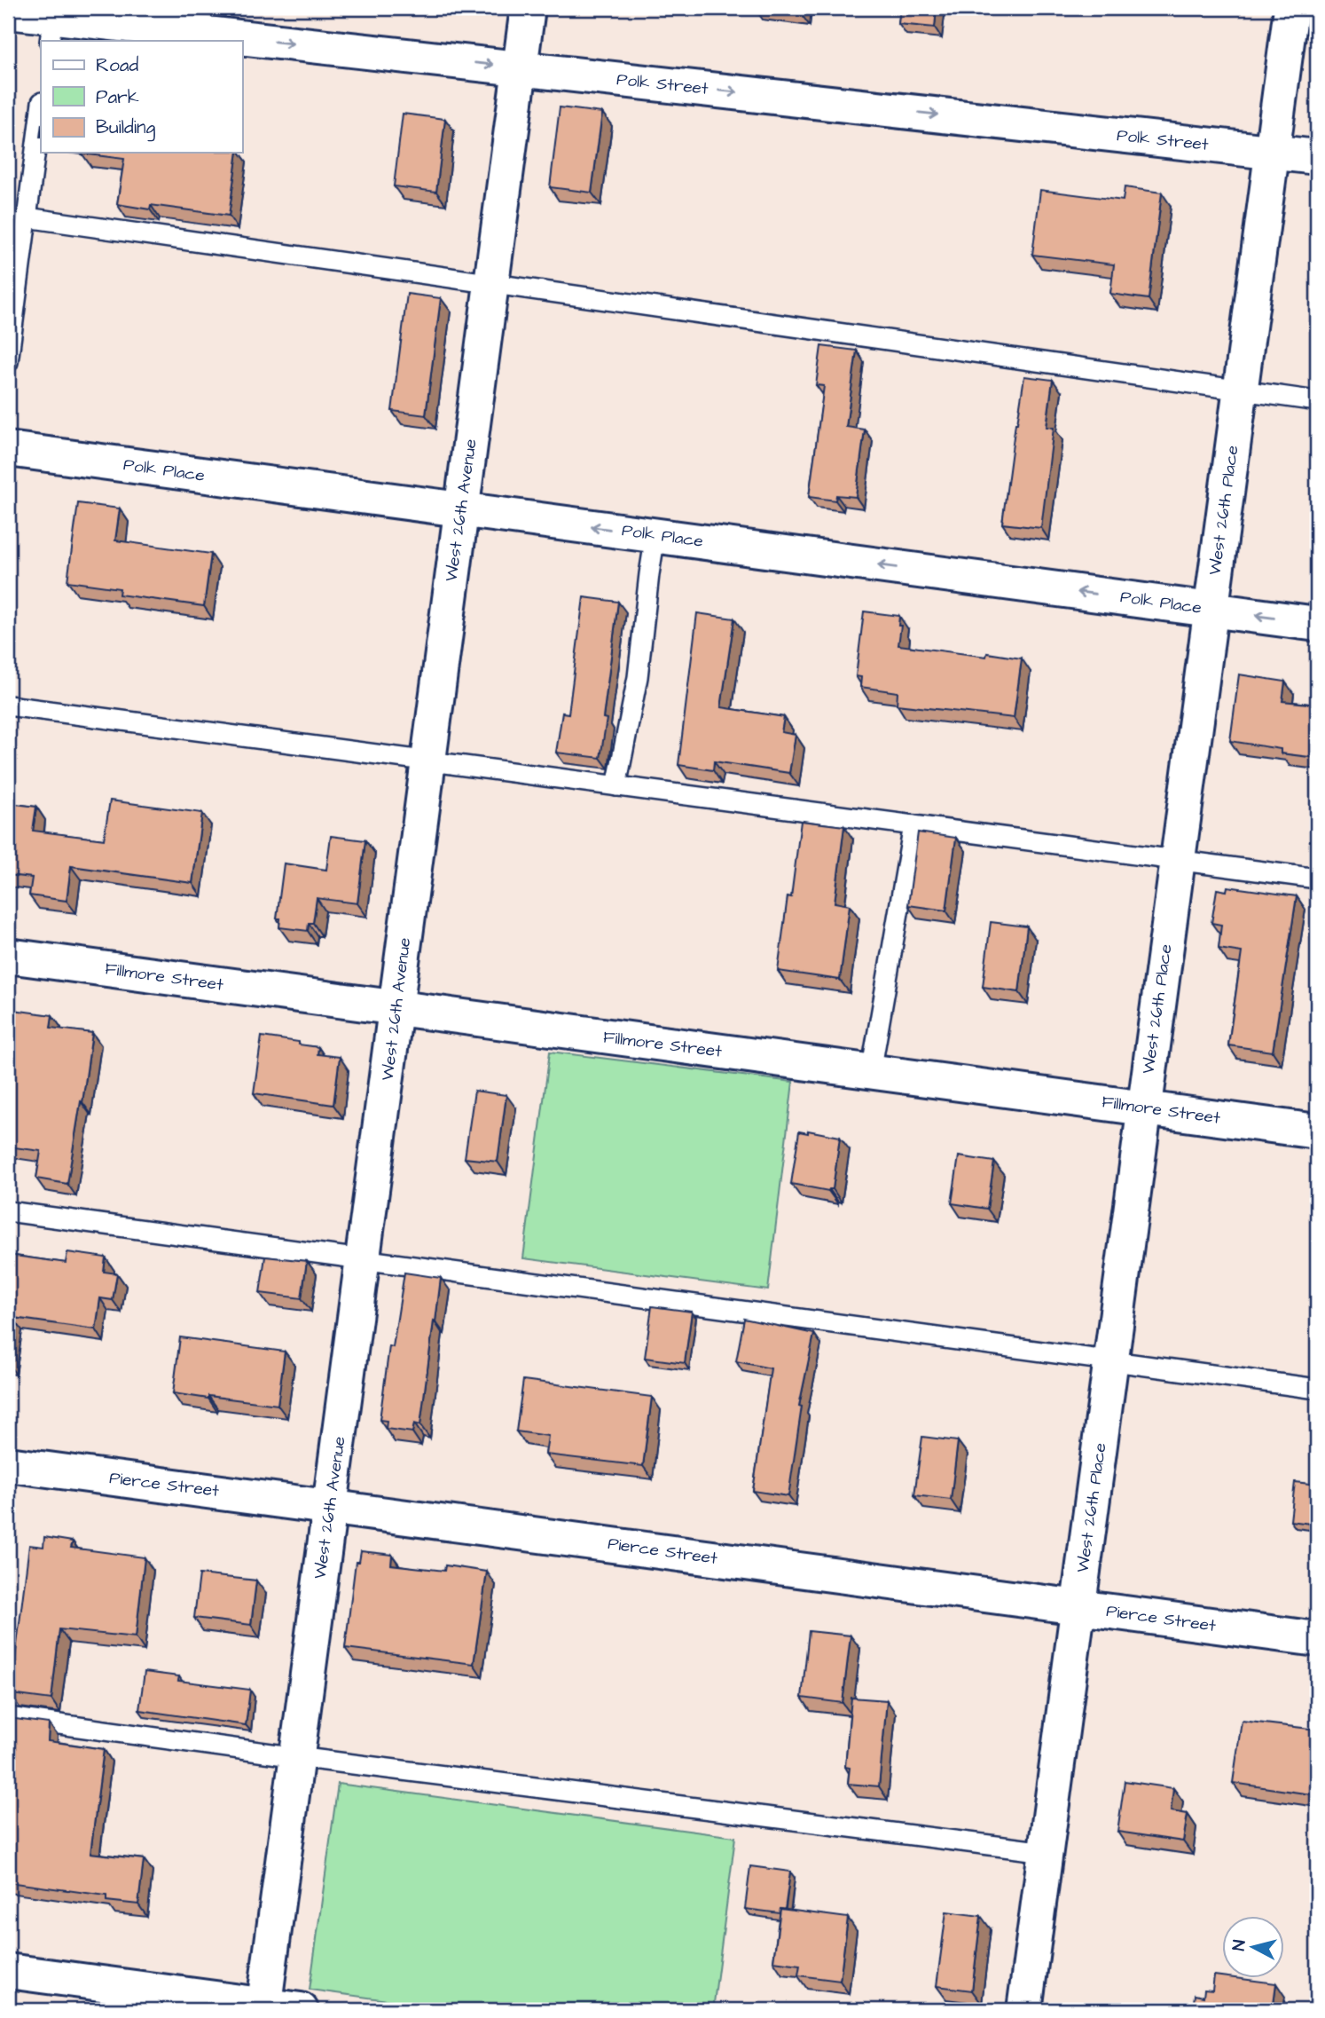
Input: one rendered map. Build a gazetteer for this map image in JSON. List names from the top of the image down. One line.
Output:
{"streets":{"street":["Polk Street","Polk Place","West 26th Avenue","West 26th Place","Fillmore Street","Pierce Street"]},"crossings":[["Polk Street","West 26th Avenue"],["Polk Street","West 26th Place"],["Polk Place","West 26th Avenue"],["Polk Place","West 26th Place"],["West 26th Avenue","Fillmore Street"],["West 26th Avenue","Pierce Street"],["West 26th Place","Fillmore Street"],["West 26th Place","Pierce Street"]],"one_way":["Polk Street","Polk Place"],"legend":["Road","Park","Building"],"north":"left"}
